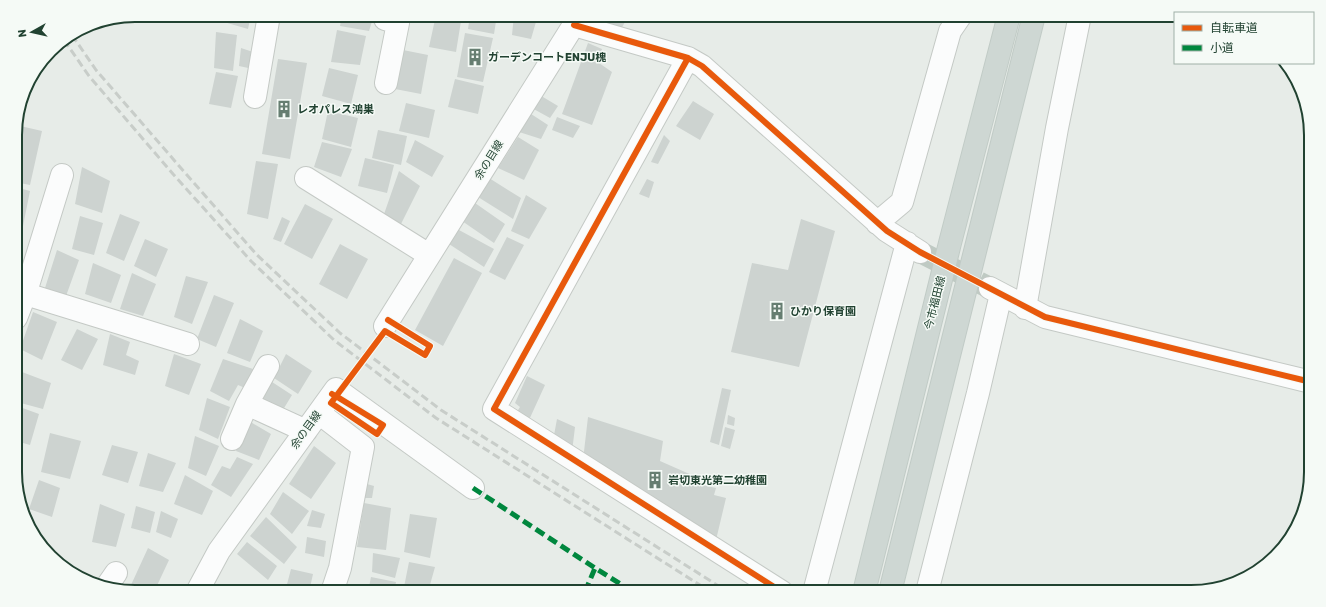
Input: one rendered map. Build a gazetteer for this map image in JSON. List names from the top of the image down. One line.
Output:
{"streets":{"main road":["今市福田線"],"street":["余の目線"]},"places":{"building":["ガーデンコートENJU槐","レオパレス鴻巣","ひかり保育園","岩切東光第二幼稚園"]},"legend":["自転車道","小道"],"north":"left"}
